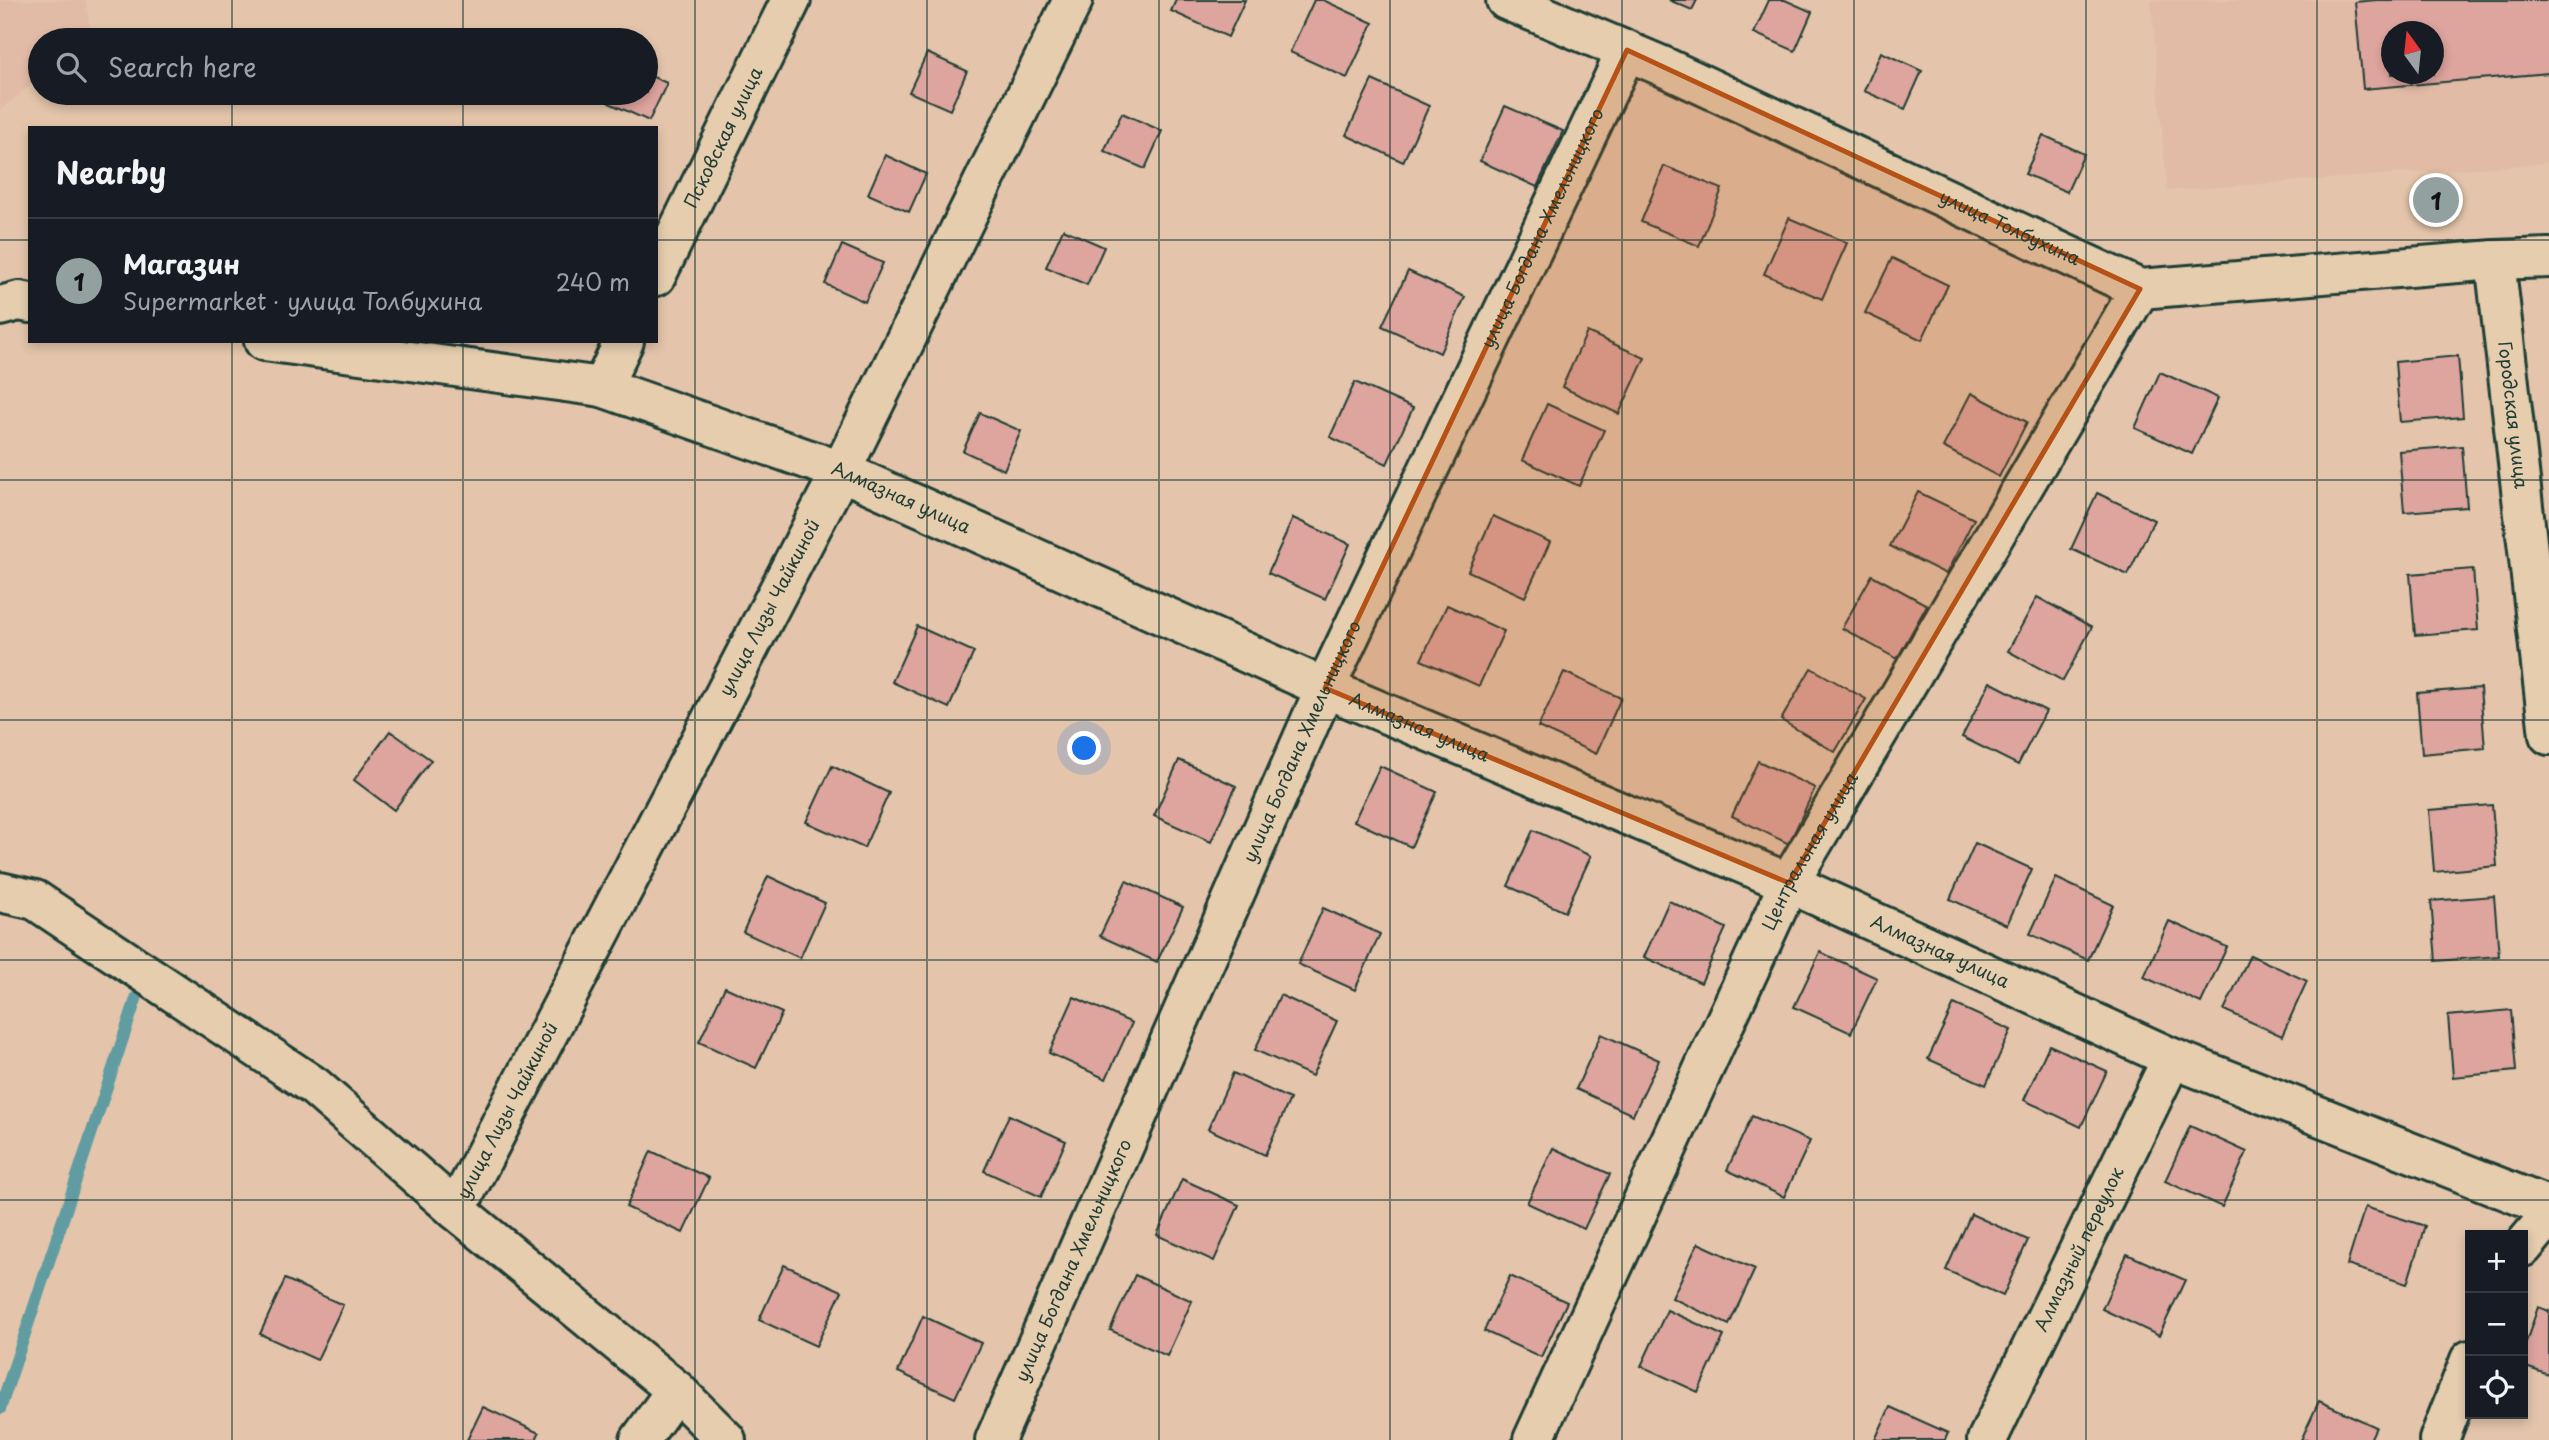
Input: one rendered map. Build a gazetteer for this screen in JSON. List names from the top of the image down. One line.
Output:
{"streets":{"street":["Псковская улица","улица Богдана Хмельницкого","улица Толбухина","Городская улица","Алмазная улица","улица Лизы Чайкиной","Центральная улица","Алмазный переулок"]},"crossings":[["улица Богдана Хмельницкого","улица Толбухина"],["улица Богдана Хмельницкого","Алмазная улица"],["улица Толбухина","Городская улица"],["улица Толбухина","Центральная улица"],["Алмазная улица","улица Лизы Чайкиной"],["Алмазная улица","Центральная улица"],["Алмазная улица","Алмазный переулок"]],"north":"top","page":{"search":"Search here","heading":"Nearby","pins":"1","list":[{"mark":"1","name":"Магазин","note":"Supermarket · улица Толбухина","value":"240 m"}],"map_buttons":["+","−"]}}
